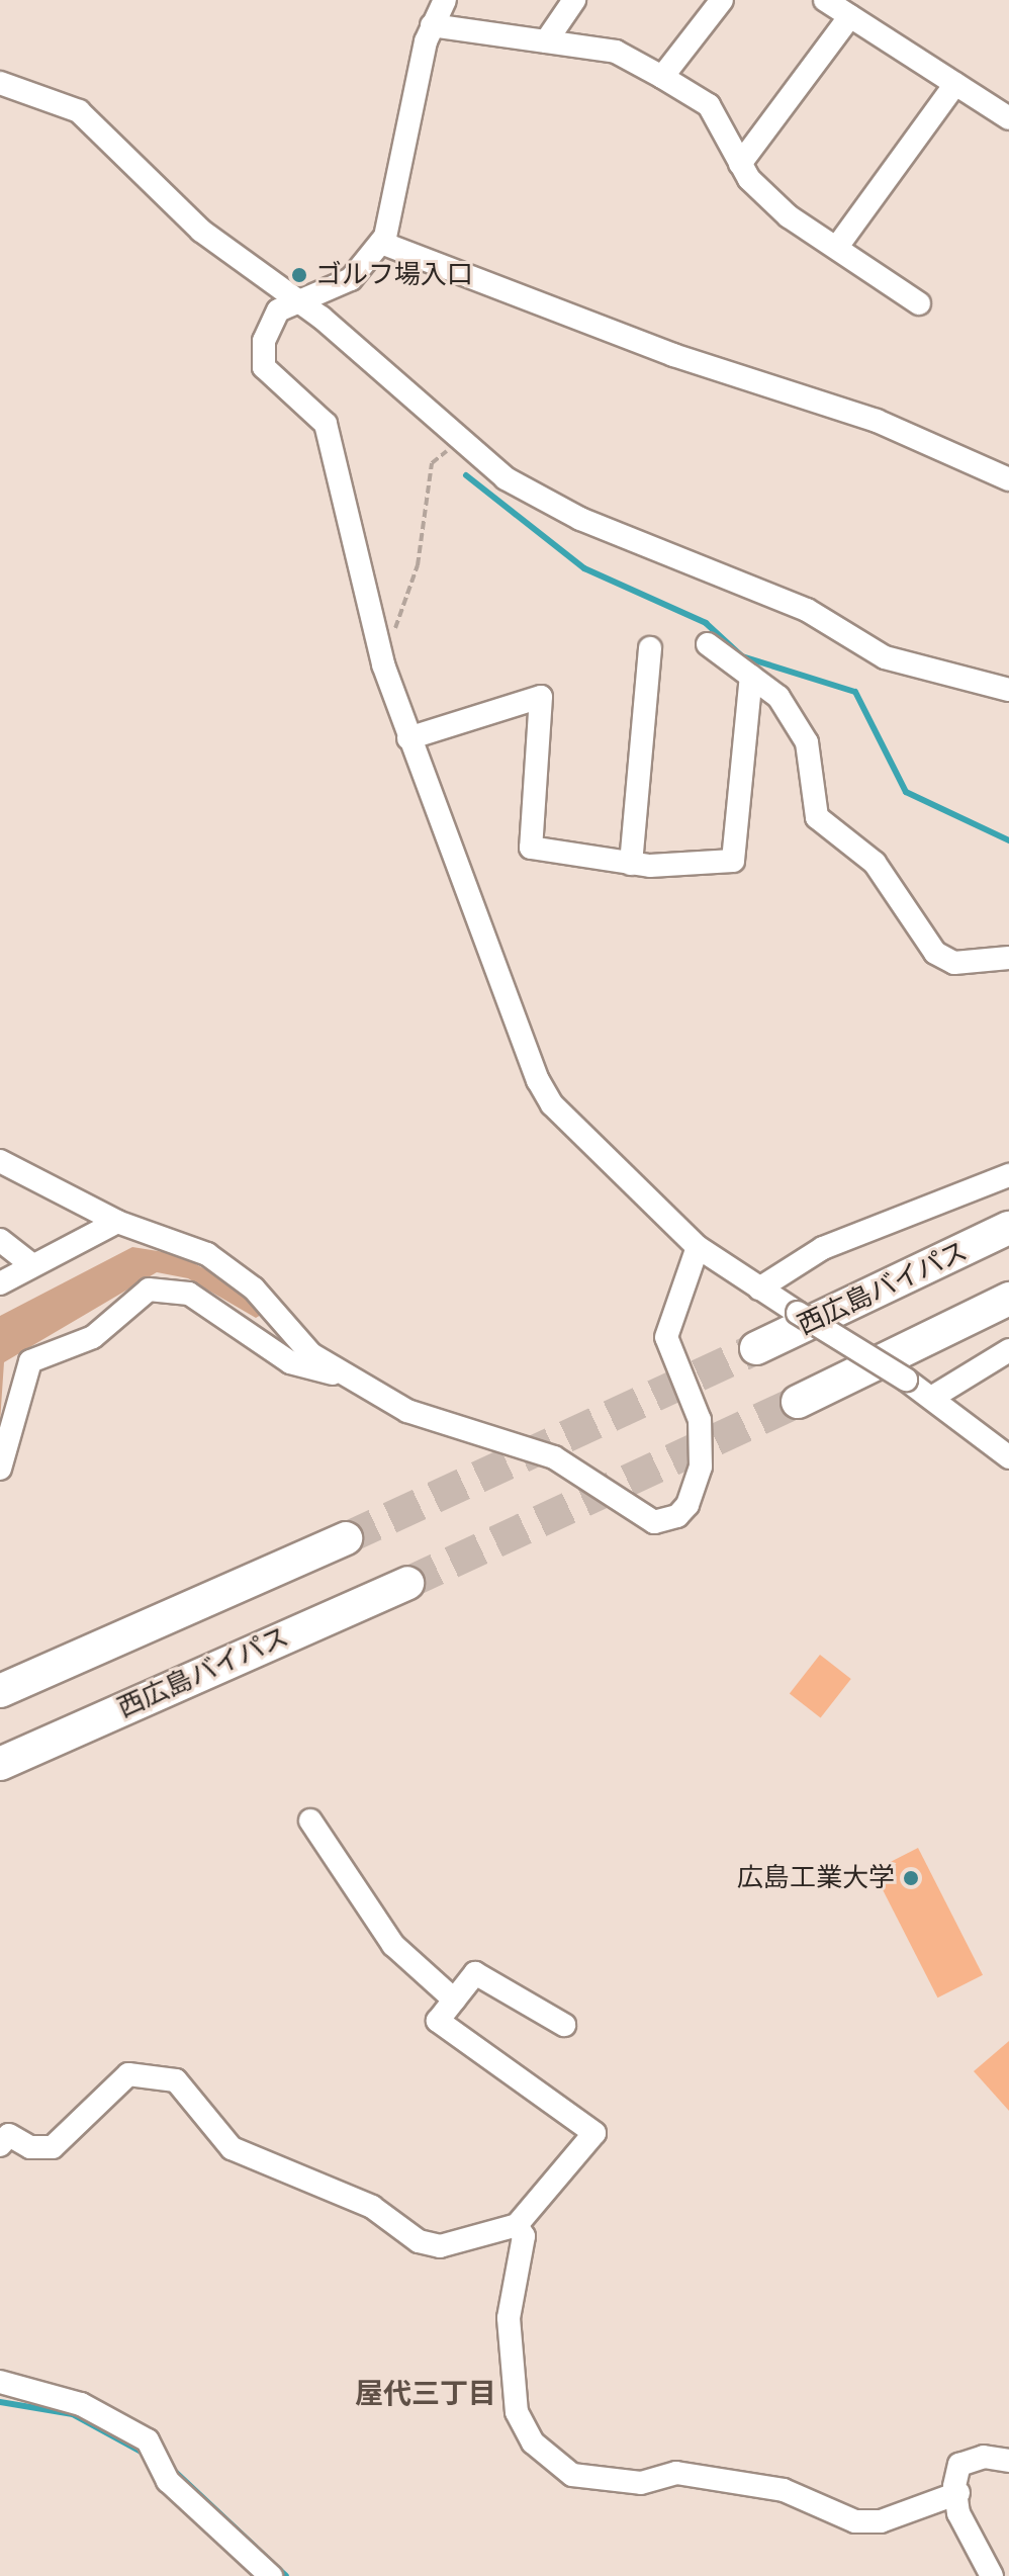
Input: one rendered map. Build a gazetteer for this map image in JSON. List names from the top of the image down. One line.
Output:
{"streets":{"highway":["西広島バイパス"]},"districts":["屋代三丁目"],"places":["ゴルフ場入口","広島工業大学"]}
